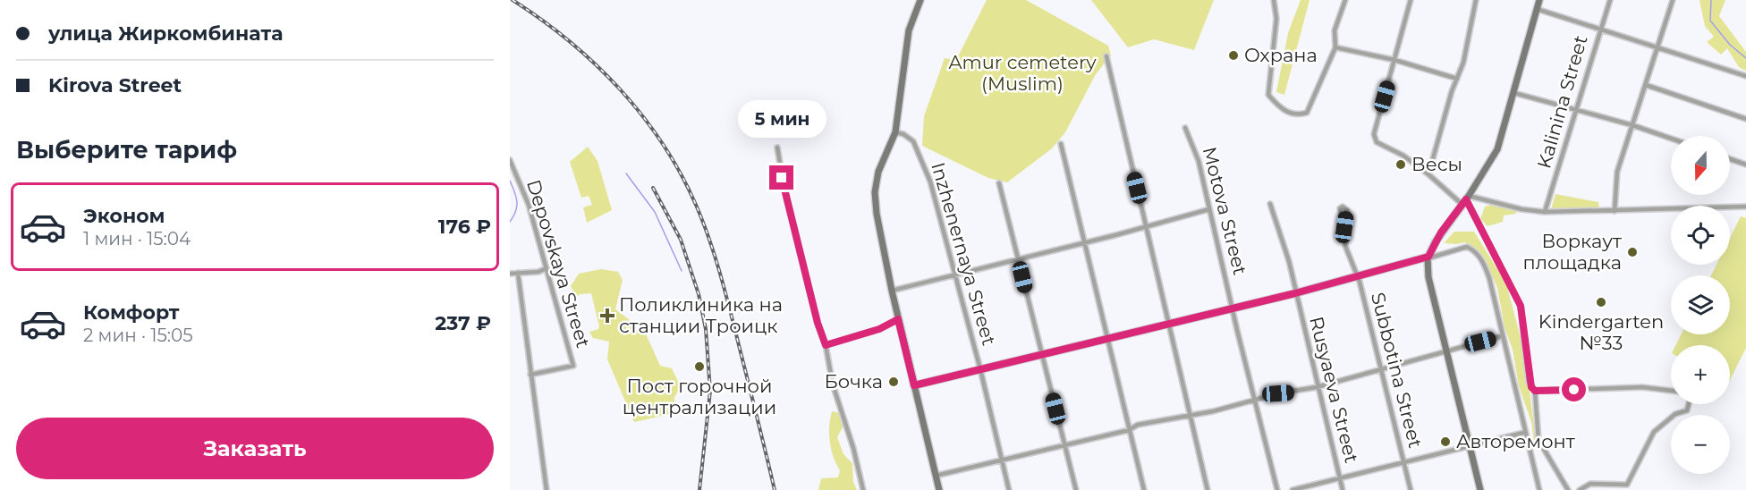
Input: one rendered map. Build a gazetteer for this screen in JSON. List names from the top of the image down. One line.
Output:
{"streets":{"street":["Kalinina Street","Motova Street","Inzhenernaya Street","Depovskaya Street","Subbotina Street","Rusyaeva Street"]},"parks":["Amur cemetery (Muslim)"],"places":{"other":["Охрана","Весы","Воркаут площадка","Kindergarten №33","Пост горочной централизации","Бочка","Авторемонт"],"health":["Поликлиника на станции Троицк"]},"north":"bottom","page":{"banner":["улица Жиркомбината","Kirova Street"],"bubble":"5 мин","heading":"Выберите тариф","map_buttons":["+","−"],"list":[{"name":"Эконом","note":"1 мин · 15:04","value":"176 ₽"},{"name":"Комфорт","note":"2 мин · 15:05","value":"237 ₽"}],"buttons":"Заказать"}}
